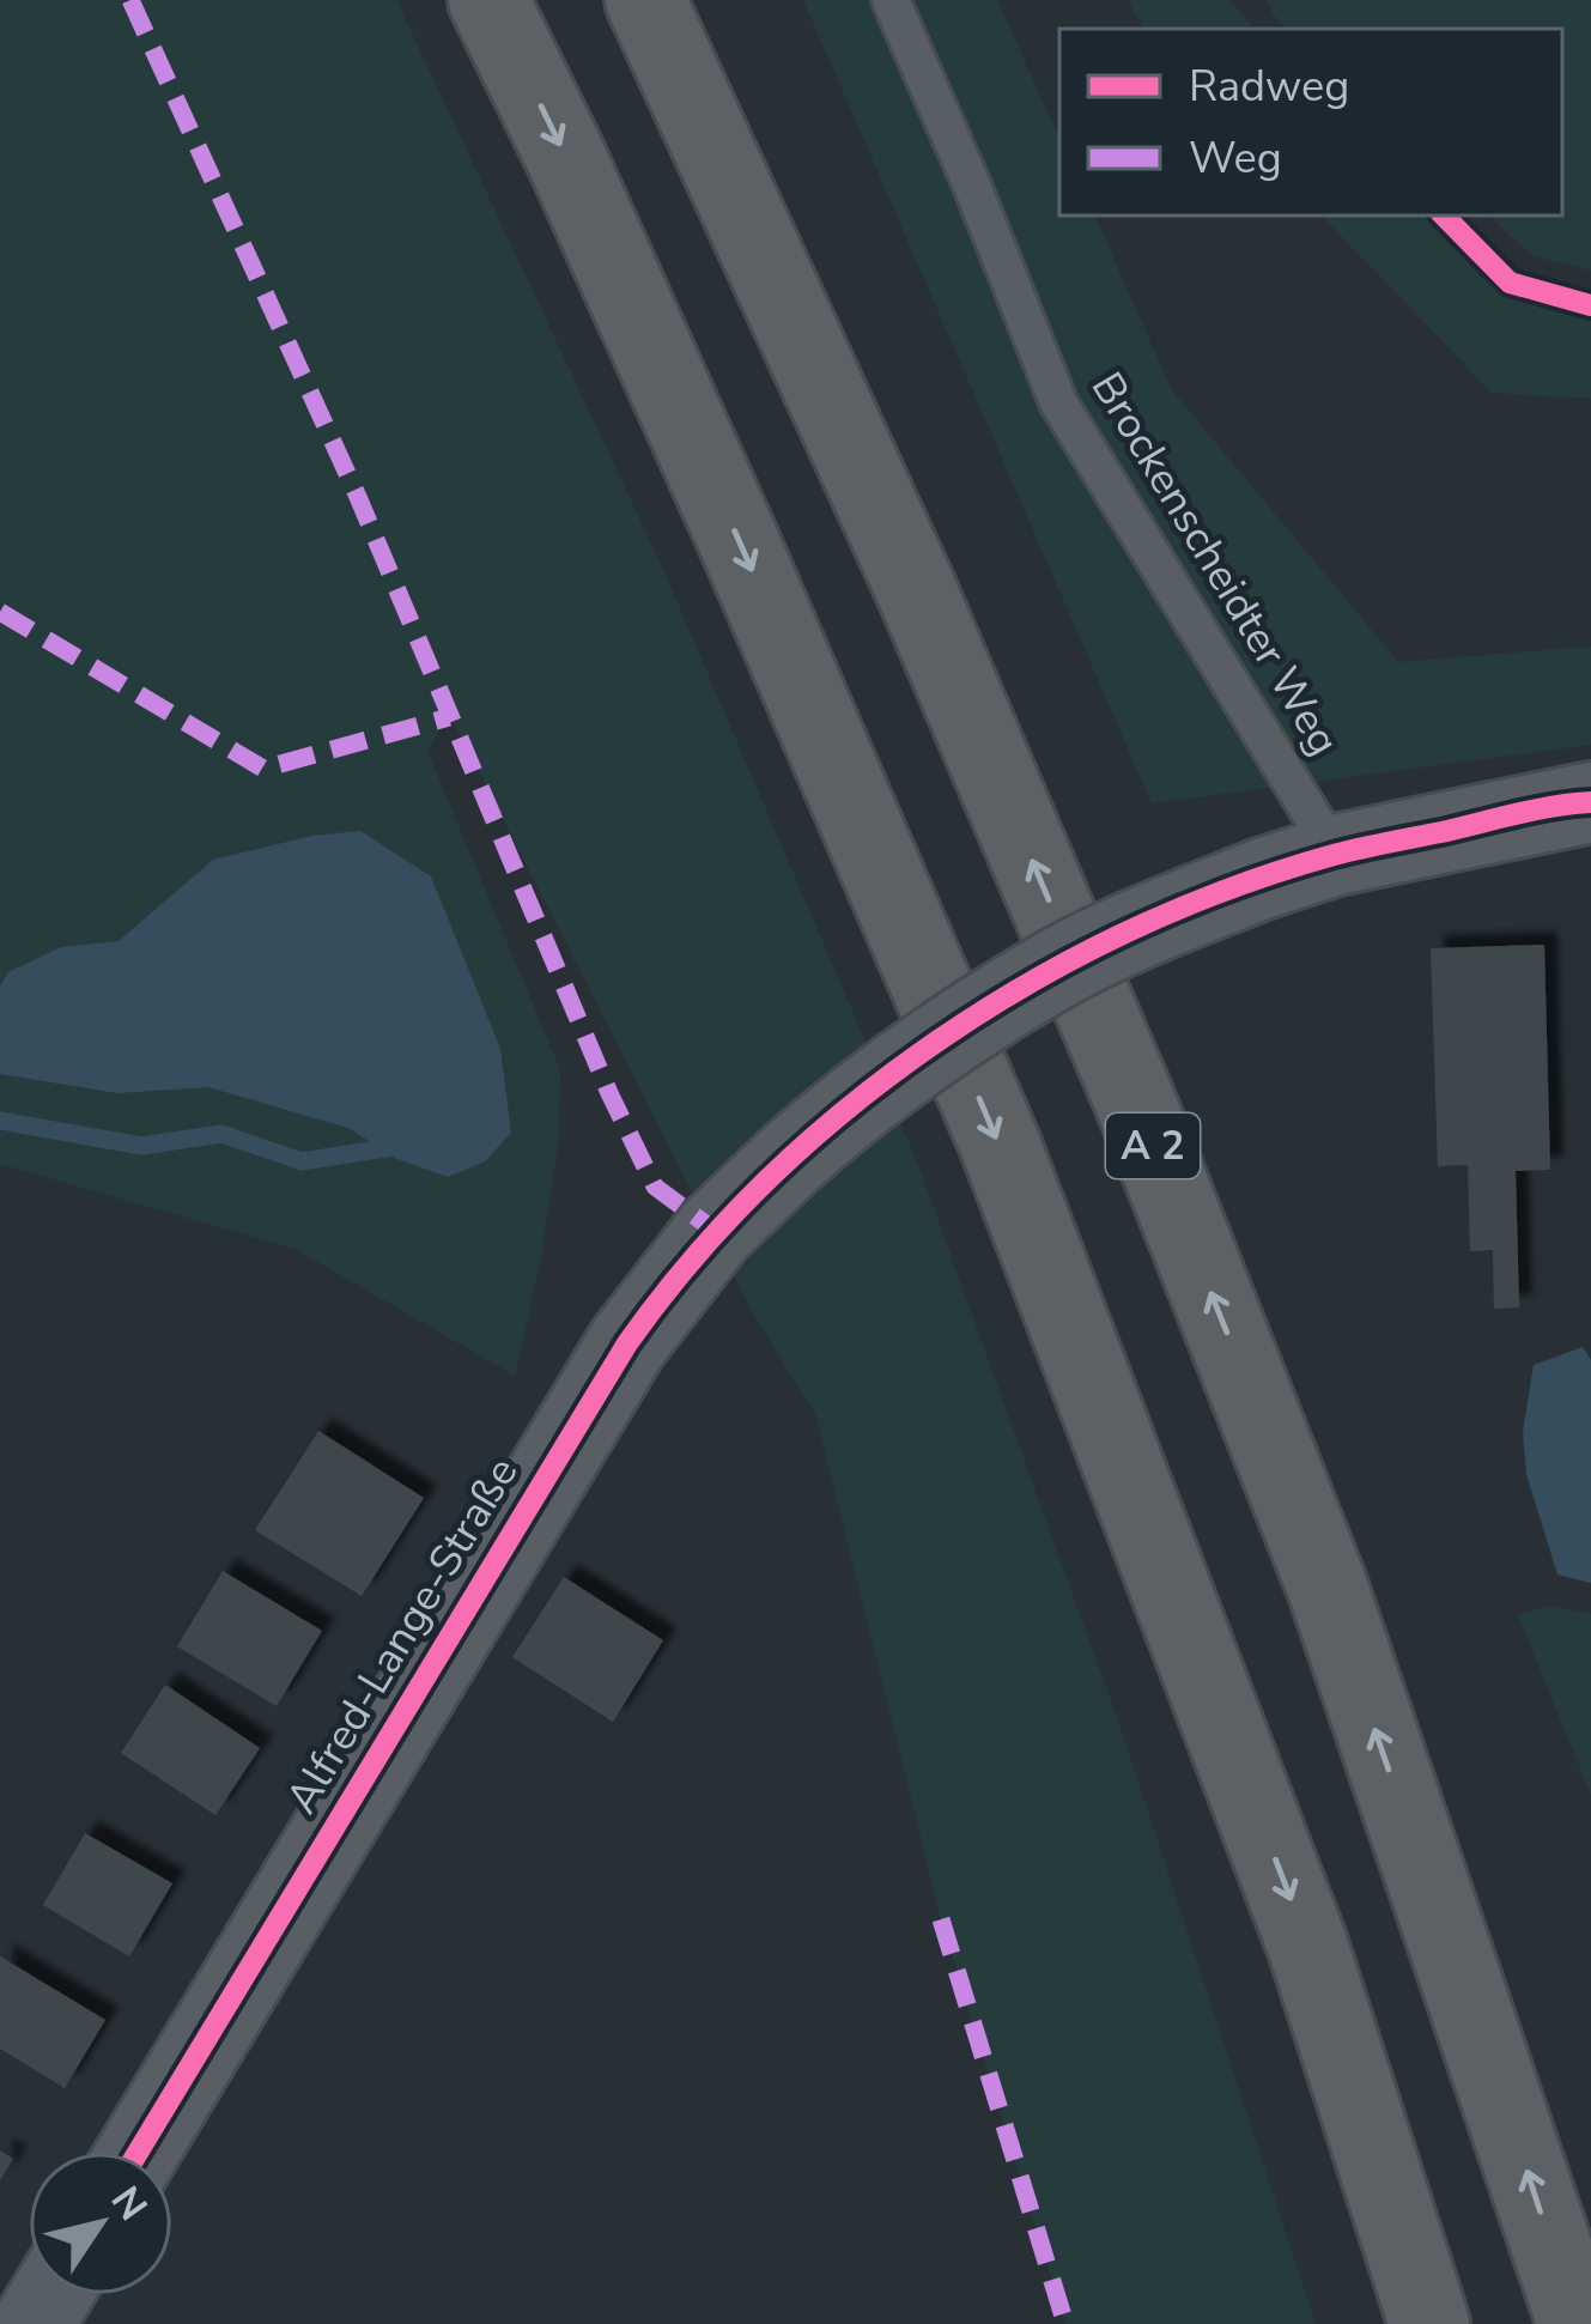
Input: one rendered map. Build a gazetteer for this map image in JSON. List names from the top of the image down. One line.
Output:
{"streets":{"highway":["A 2"],"street":["Alfred-Lange-Straße"],"lane":["Brockenscheidter Weg"]},"crossings":[["Brockenscheidter Weg","Alfred-Lange-Straße"]],"legend":["Radweg","Weg"],"north":"top right"}
